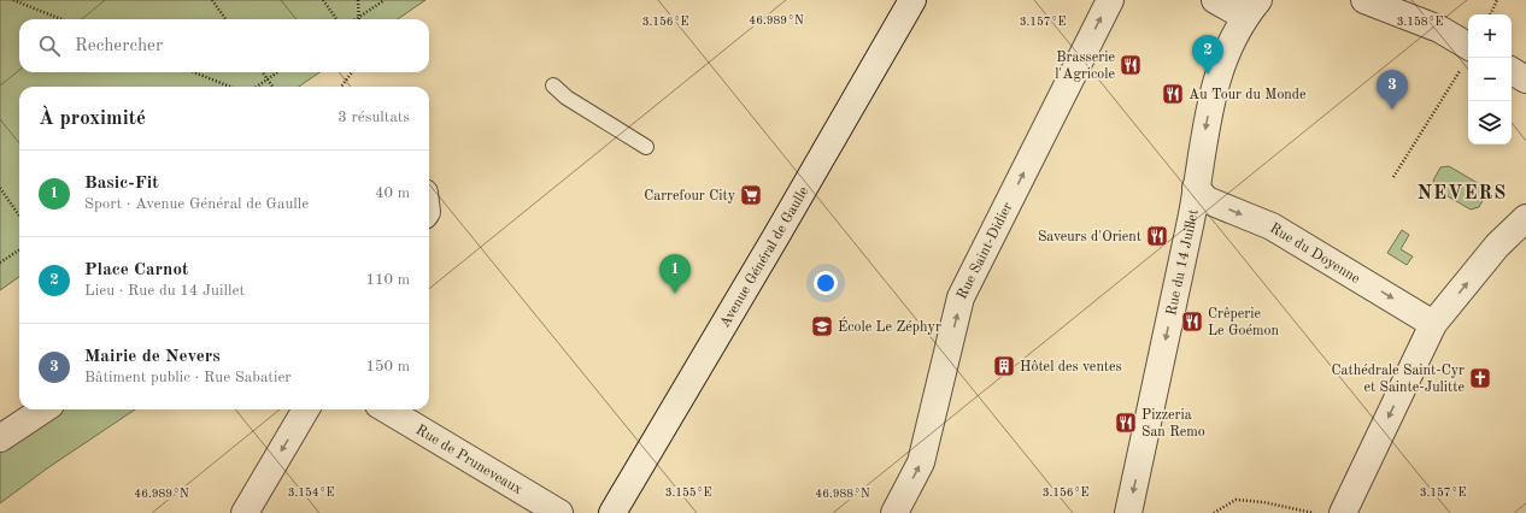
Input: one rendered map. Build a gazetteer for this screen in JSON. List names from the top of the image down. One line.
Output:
{"streets":{"street":["Rue Saint-Didier","Rue du Doyenne","Avenue Général de Gaulle","Rue du 14 Juillet","Rue de Pruneveaux"]},"crossings":[["Rue du Doyenne","Rue du 14 Juillet"]],"one_way":["Rue Saint-Didier","Rue du Doyenne","Rue du 14 Juillet"],"districts":["NEVERS"],"places":{"restaurant":["Brasserie l'Agricole","Au Tour du Monde","Saveurs d'Orient","Crêperie Le Goémon","Pizzeria San Remo"],"supermarket":["Carrefour City"],"school or university":["École Le Zéphyr"],"building":["Hôtel des ventes"],"church":["Cathédrale Saint-Cyr et Sainte-Julitte"]},"page":{"map_buttons":["+","−"],"search":"Rechercher","pins":["2","3","1"],"heading":["À proximité","3 résultats"],"list":[{"mark":"1","name":"Basic-Fit","note":"Sport · Avenue Général de Gaulle","value":"40 m"},{"mark":"2","name":"Place Carnot","note":"Lieu · Rue du 14 Juillet","value":"110 m"},{"mark":"3","name":"Mairie de Nevers","note":"Bâtiment public · Rue Sabatier","value":"150 m"}]},"coordinates":["46.989°N","3.158°E","3.156°E","3.157°E","3.154°E","3.155°E","46.988°N"]}
